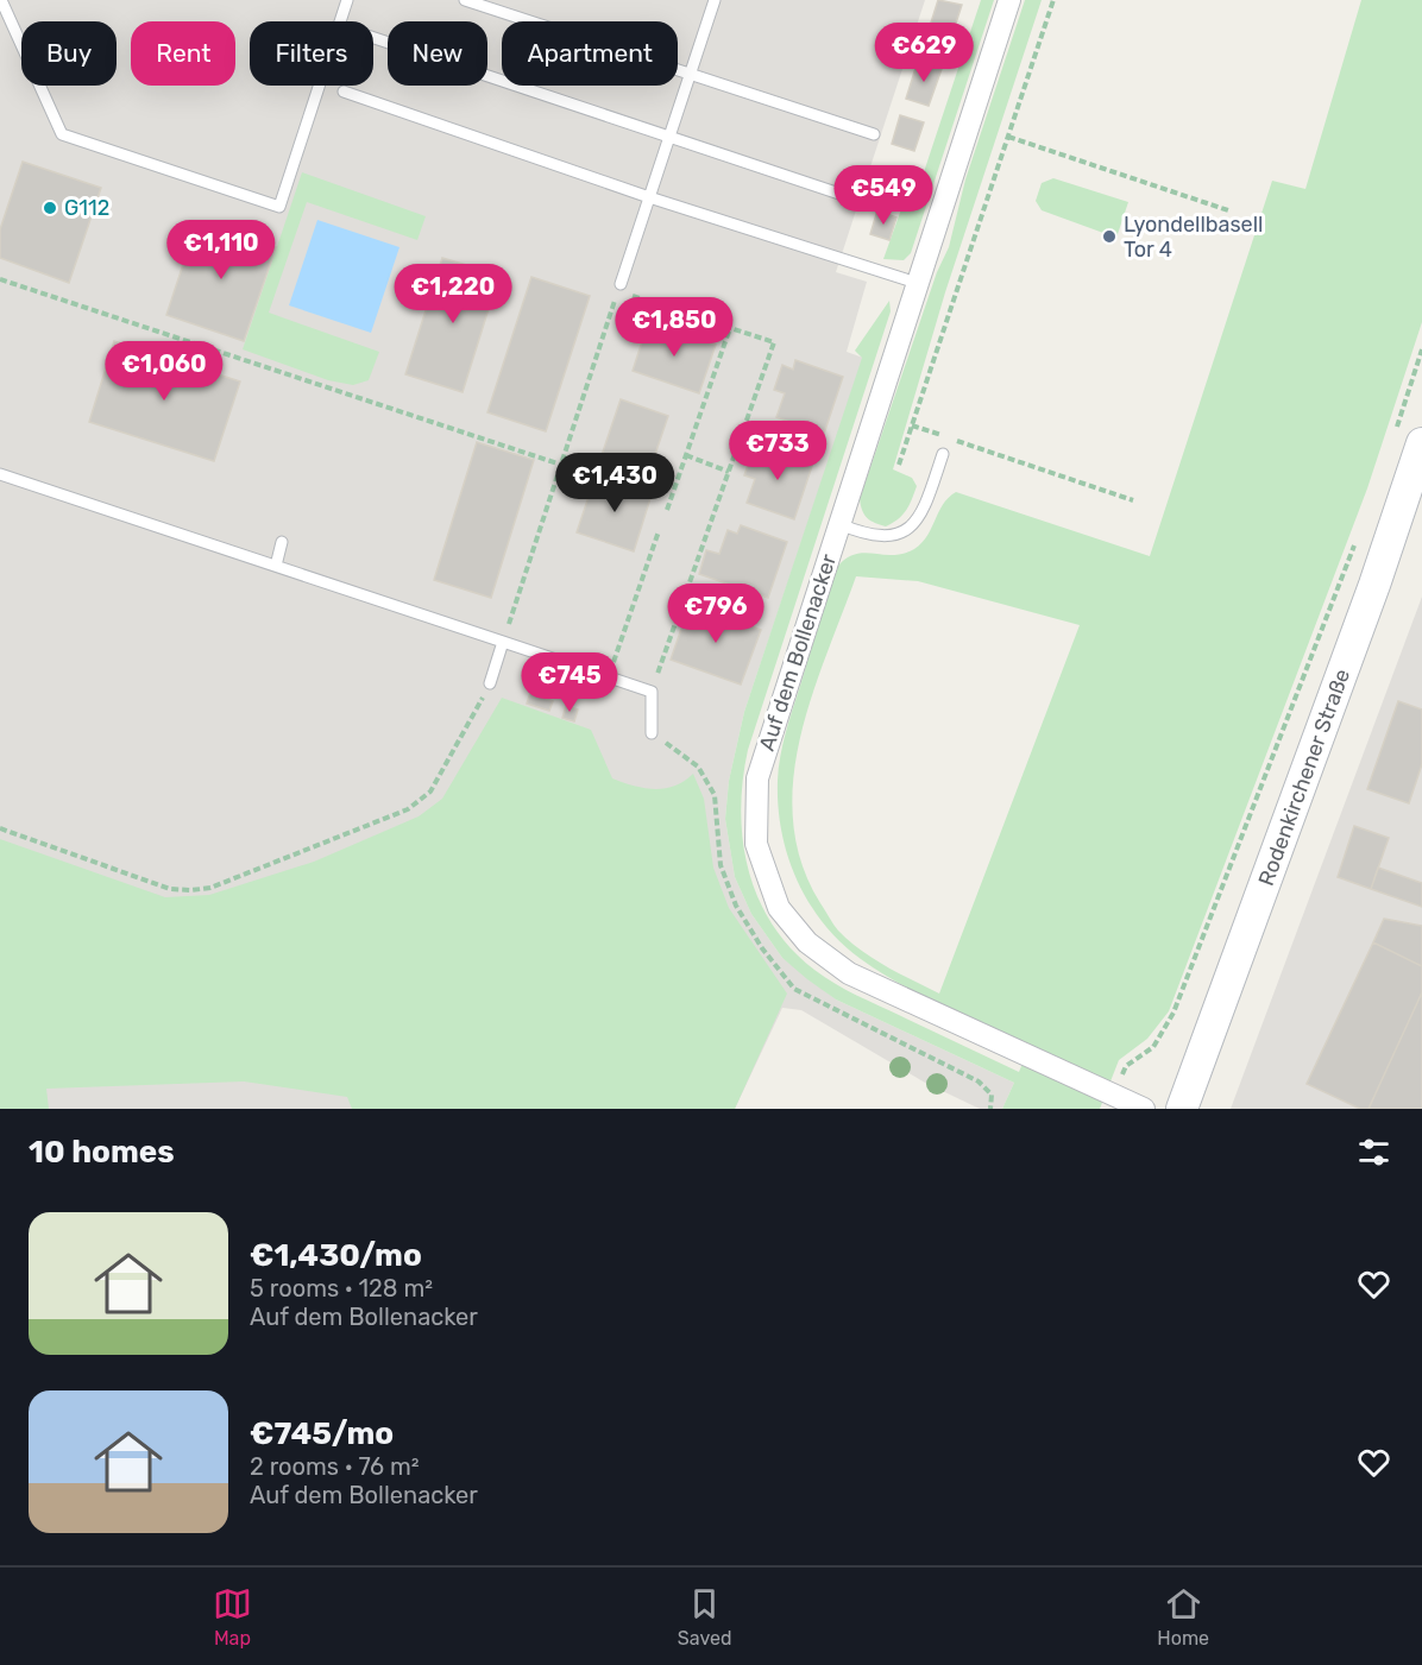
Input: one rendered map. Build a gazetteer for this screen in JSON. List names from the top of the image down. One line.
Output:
{"streets":{"main road":["Rodenkirchener Straße"],"street":["Auf dem Bollenacker"]},"places":["G112","Lyondellbasell Tor 4"],"page":{"chip":["Buy","Rent","Filters","New","Apartment"],"price":["€629","€549","€1,110","€1,220","€1,850","€1,060","€733","€1,430","€796","€745"],"heading":"10 homes","list":[{"name":"€1,430/mo","note":"5 rooms · 128 m² · Auf dem Bollenacker"},{"name":"€745/mo","note":"2 rooms · 76 m² · Auf dem Bollenacker"}],"tabs":["Map","Saved","Home"]}}
